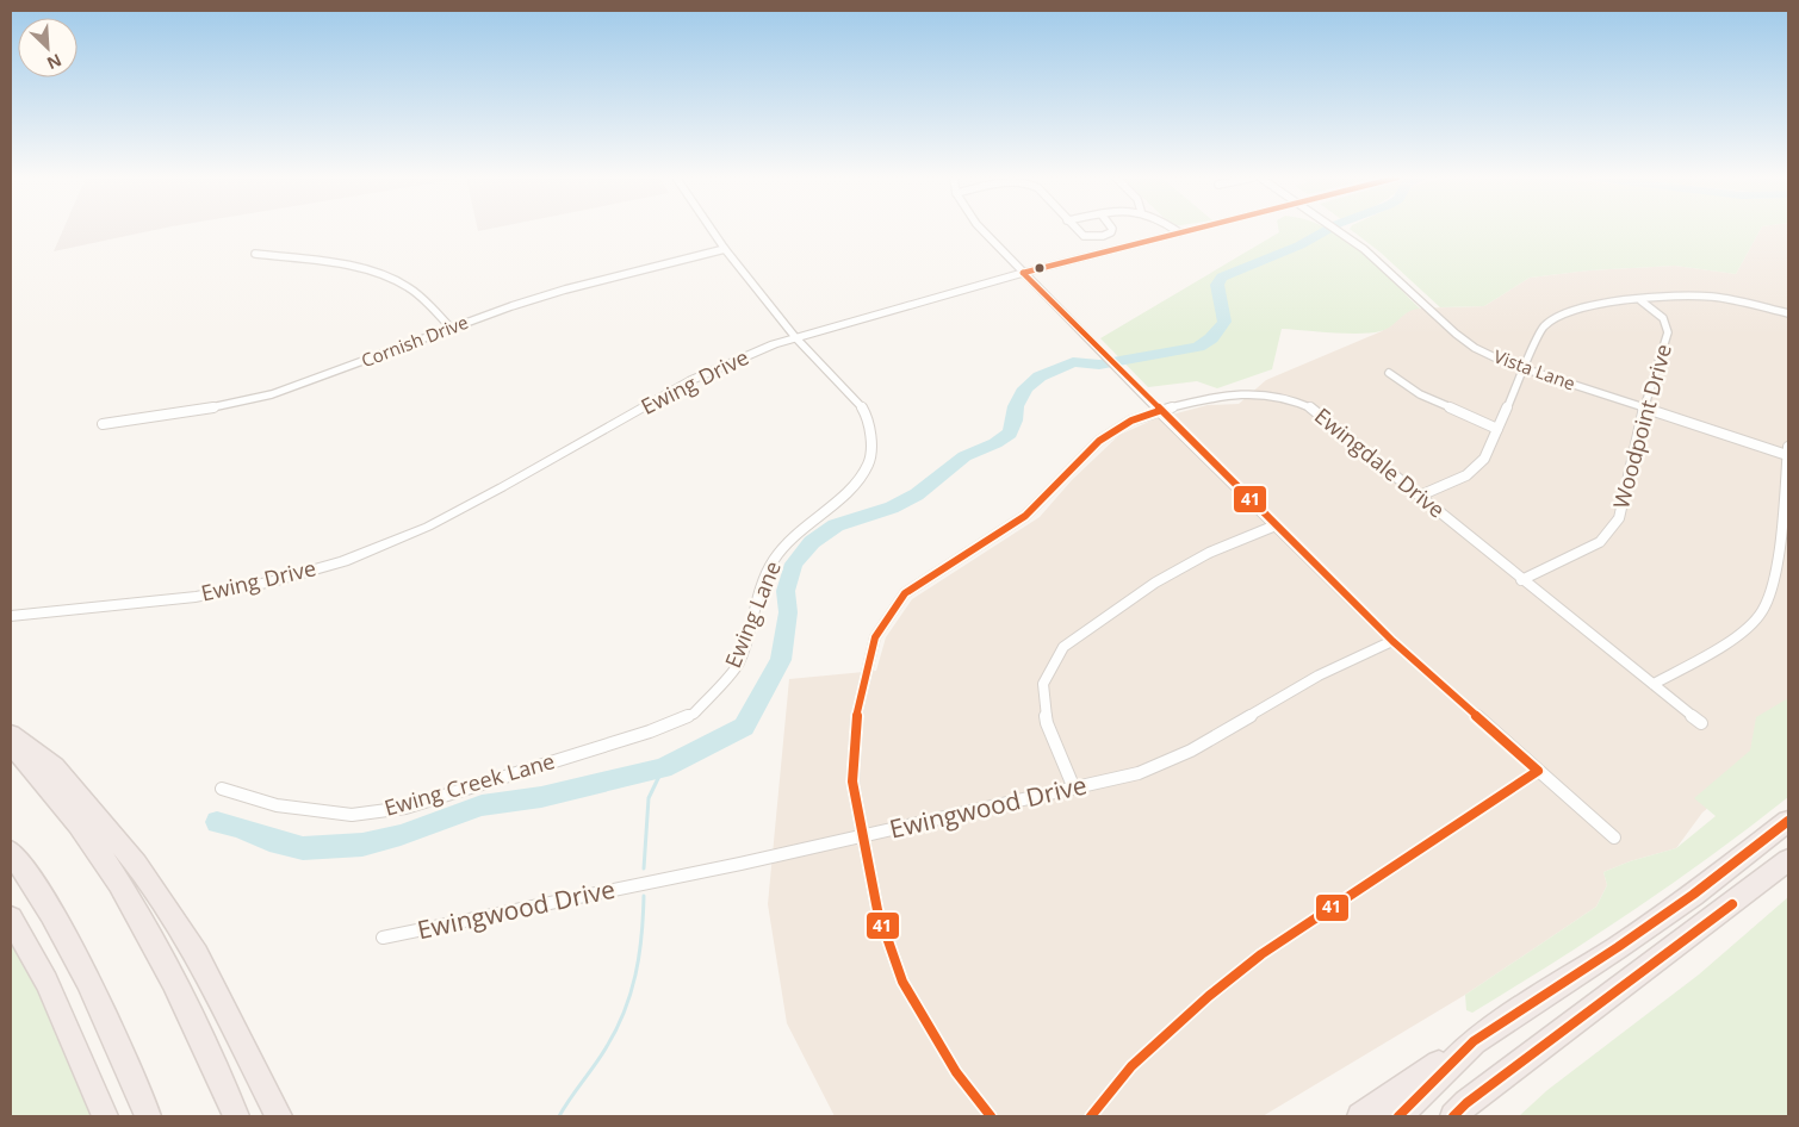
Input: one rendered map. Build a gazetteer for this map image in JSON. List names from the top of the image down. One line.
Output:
{"streets":{"street":["Cornish Drive","Vista Lane","Ewing Drive","Woodpoint Drive","Ewingdale Drive","Ewing Lane","Ewing Creek Lane","Ewingwood Drive"]},"crossings":[["Cornish Drive","Ewing Lane"],["Vista Lane","Woodpoint Drive"],["Ewing Drive","Ewing Lane"],["Woodpoint Drive","Ewingdale Drive"],["Ewingdale Drive","Ewingwood Drive"],["Ewing Lane","Ewing Creek Lane"]],"lines":["transit line 41"],"north":"bottom right"}
